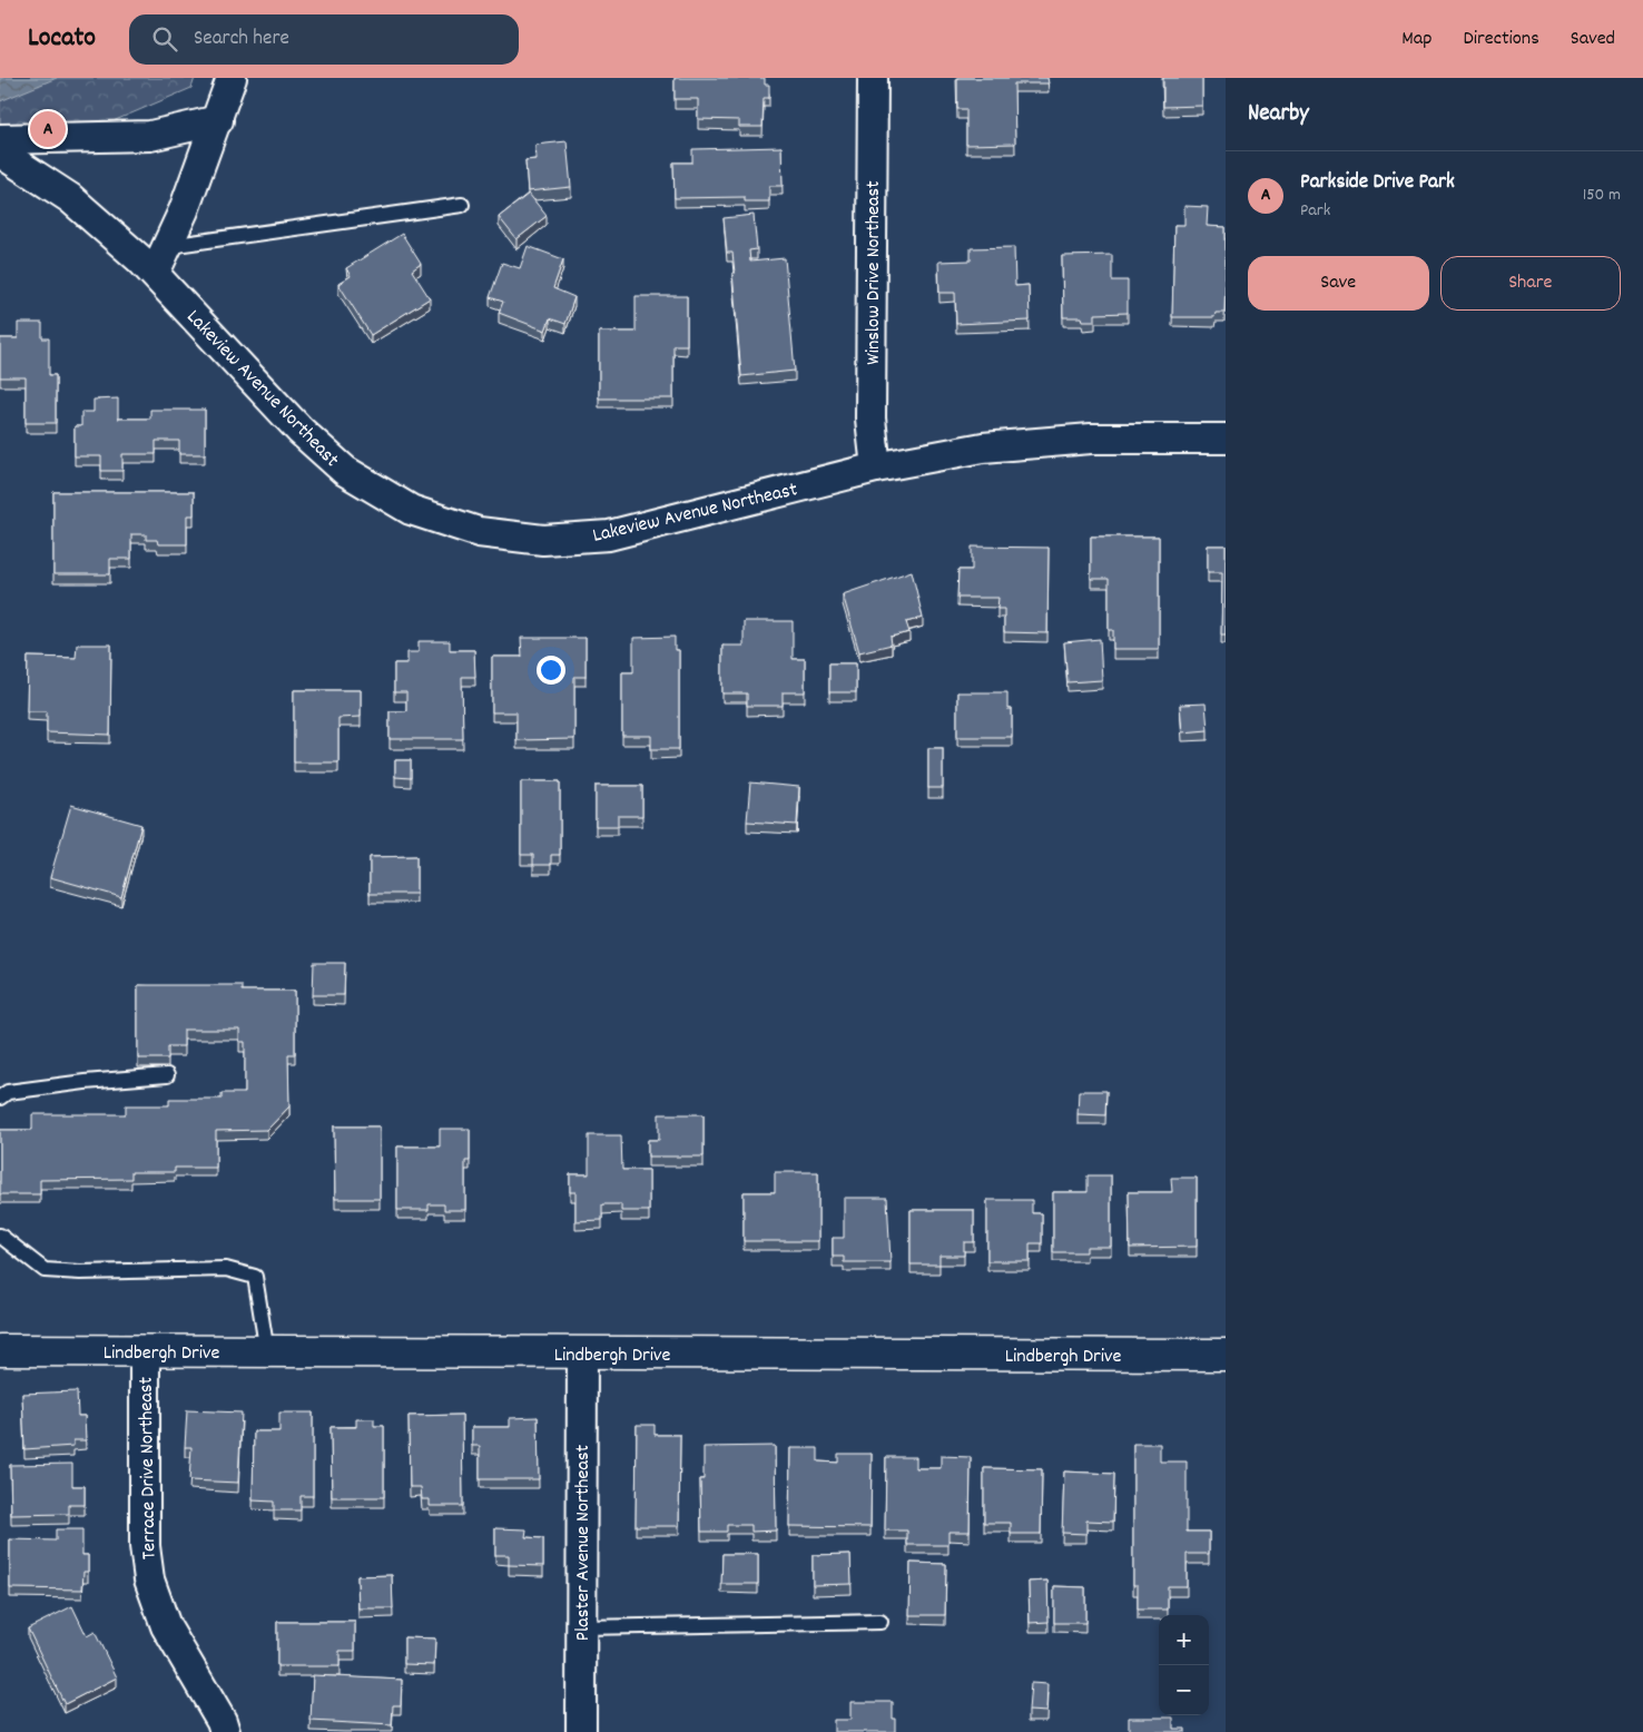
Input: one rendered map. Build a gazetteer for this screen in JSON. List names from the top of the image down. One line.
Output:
{"streets":{"main road":["Lindbergh Drive"],"street":["Winslow Drive Northeast","Lakeview Avenue Northeast","Terrace Drive Northeast","Plaster Avenue Northeast"]},"crossings":[["Winslow Drive Northeast","Lakeview Avenue Northeast"],["Lindbergh Drive","Terrace Drive Northeast"],["Lindbergh Drive","Plaster Avenue Northeast"]],"page":{"header":"Locato","search":"Search here","nav":["Map","Directions","Saved"],"heading":"Nearby","pins":"A","list":[{"mark":"A","name":"Parkside Drive Park","note":"Park","value":"150 m"}],"buttons":["Save","Share"],"map_buttons":["+","−"]}}
